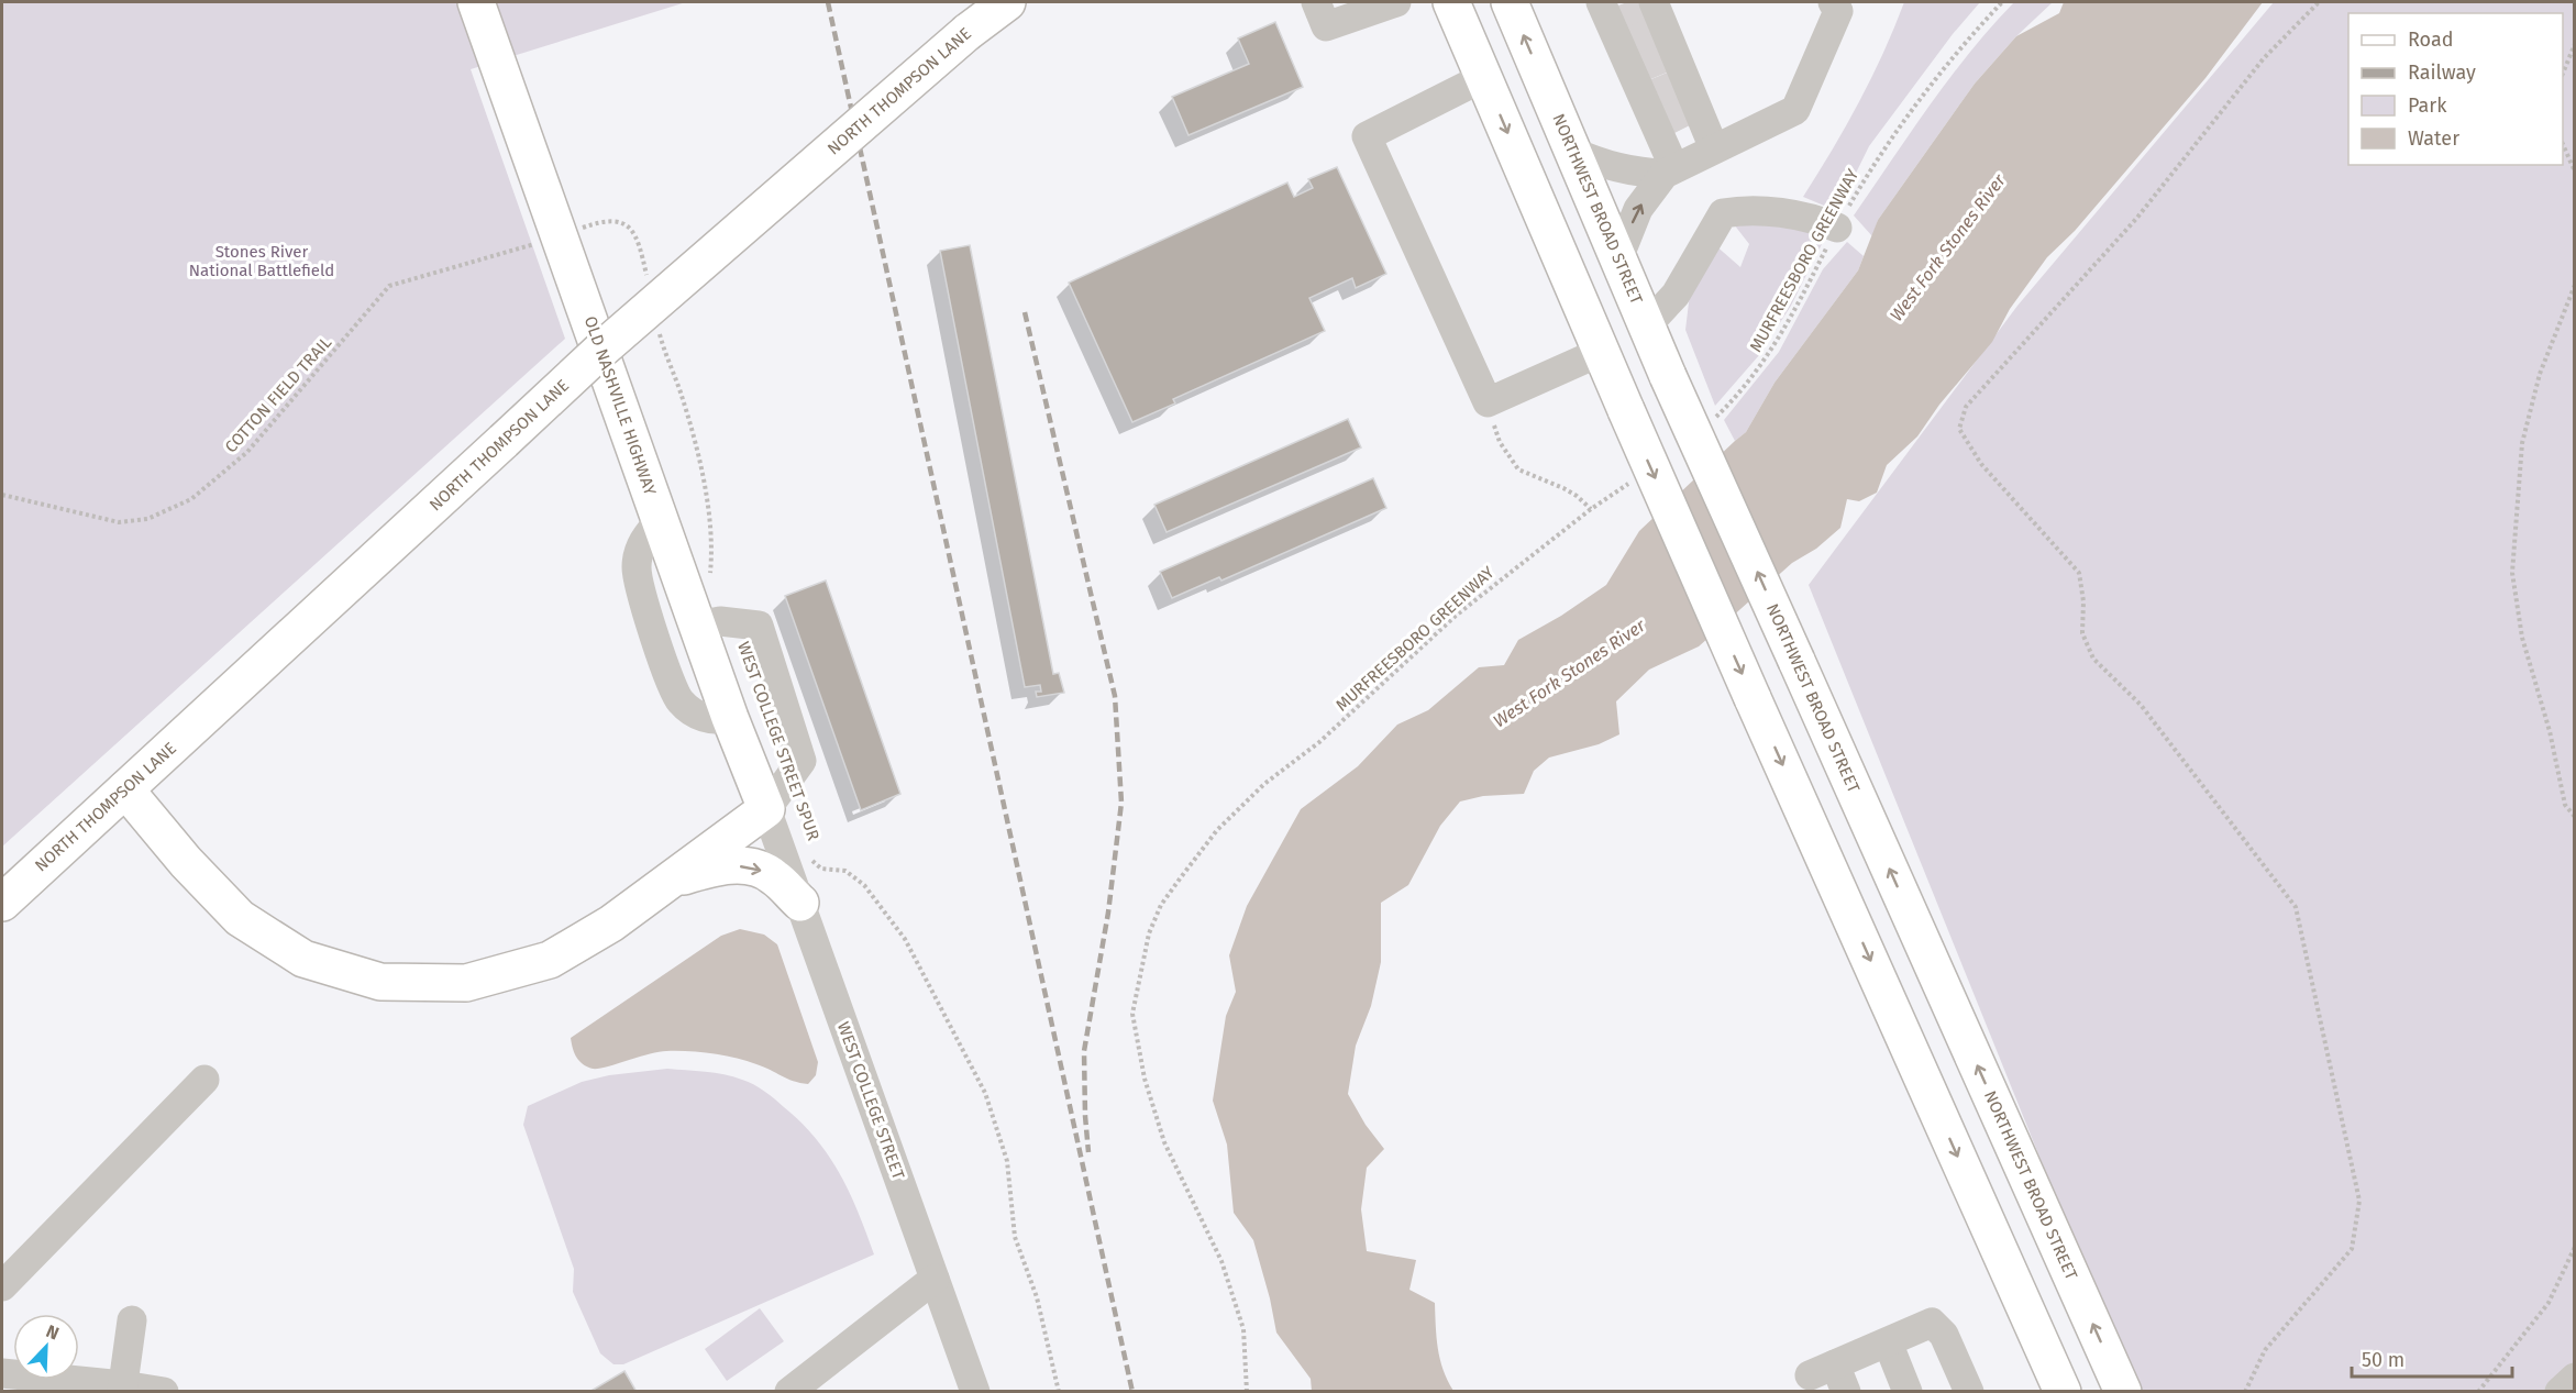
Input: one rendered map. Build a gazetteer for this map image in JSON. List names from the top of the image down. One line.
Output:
{"streets":{"main road":["NORTH THOMPSON LANE","NORTHWEST BROAD STREET","OLD NASHVILLE HIGHWAY"],"street":["WEST COLLEGE STREET"],"path":["MURFREESBORO GREENWAY","COTTON FIELD TRAIL","WEST COLLEGE STREET SPUR"]},"crossings":[["COTTON FIELD TRAIL","OLD NASHVILLE HIGHWAY"],["OLD NASHVILLE HIGHWAY","WEST COLLEGE STREET"]],"water":["West Fork Stones River"],"parks":["Stones River National Battlefield"],"legend":["Road","Railway","Park","Water"],"scale_bar":"50 m","north":"top right"}
